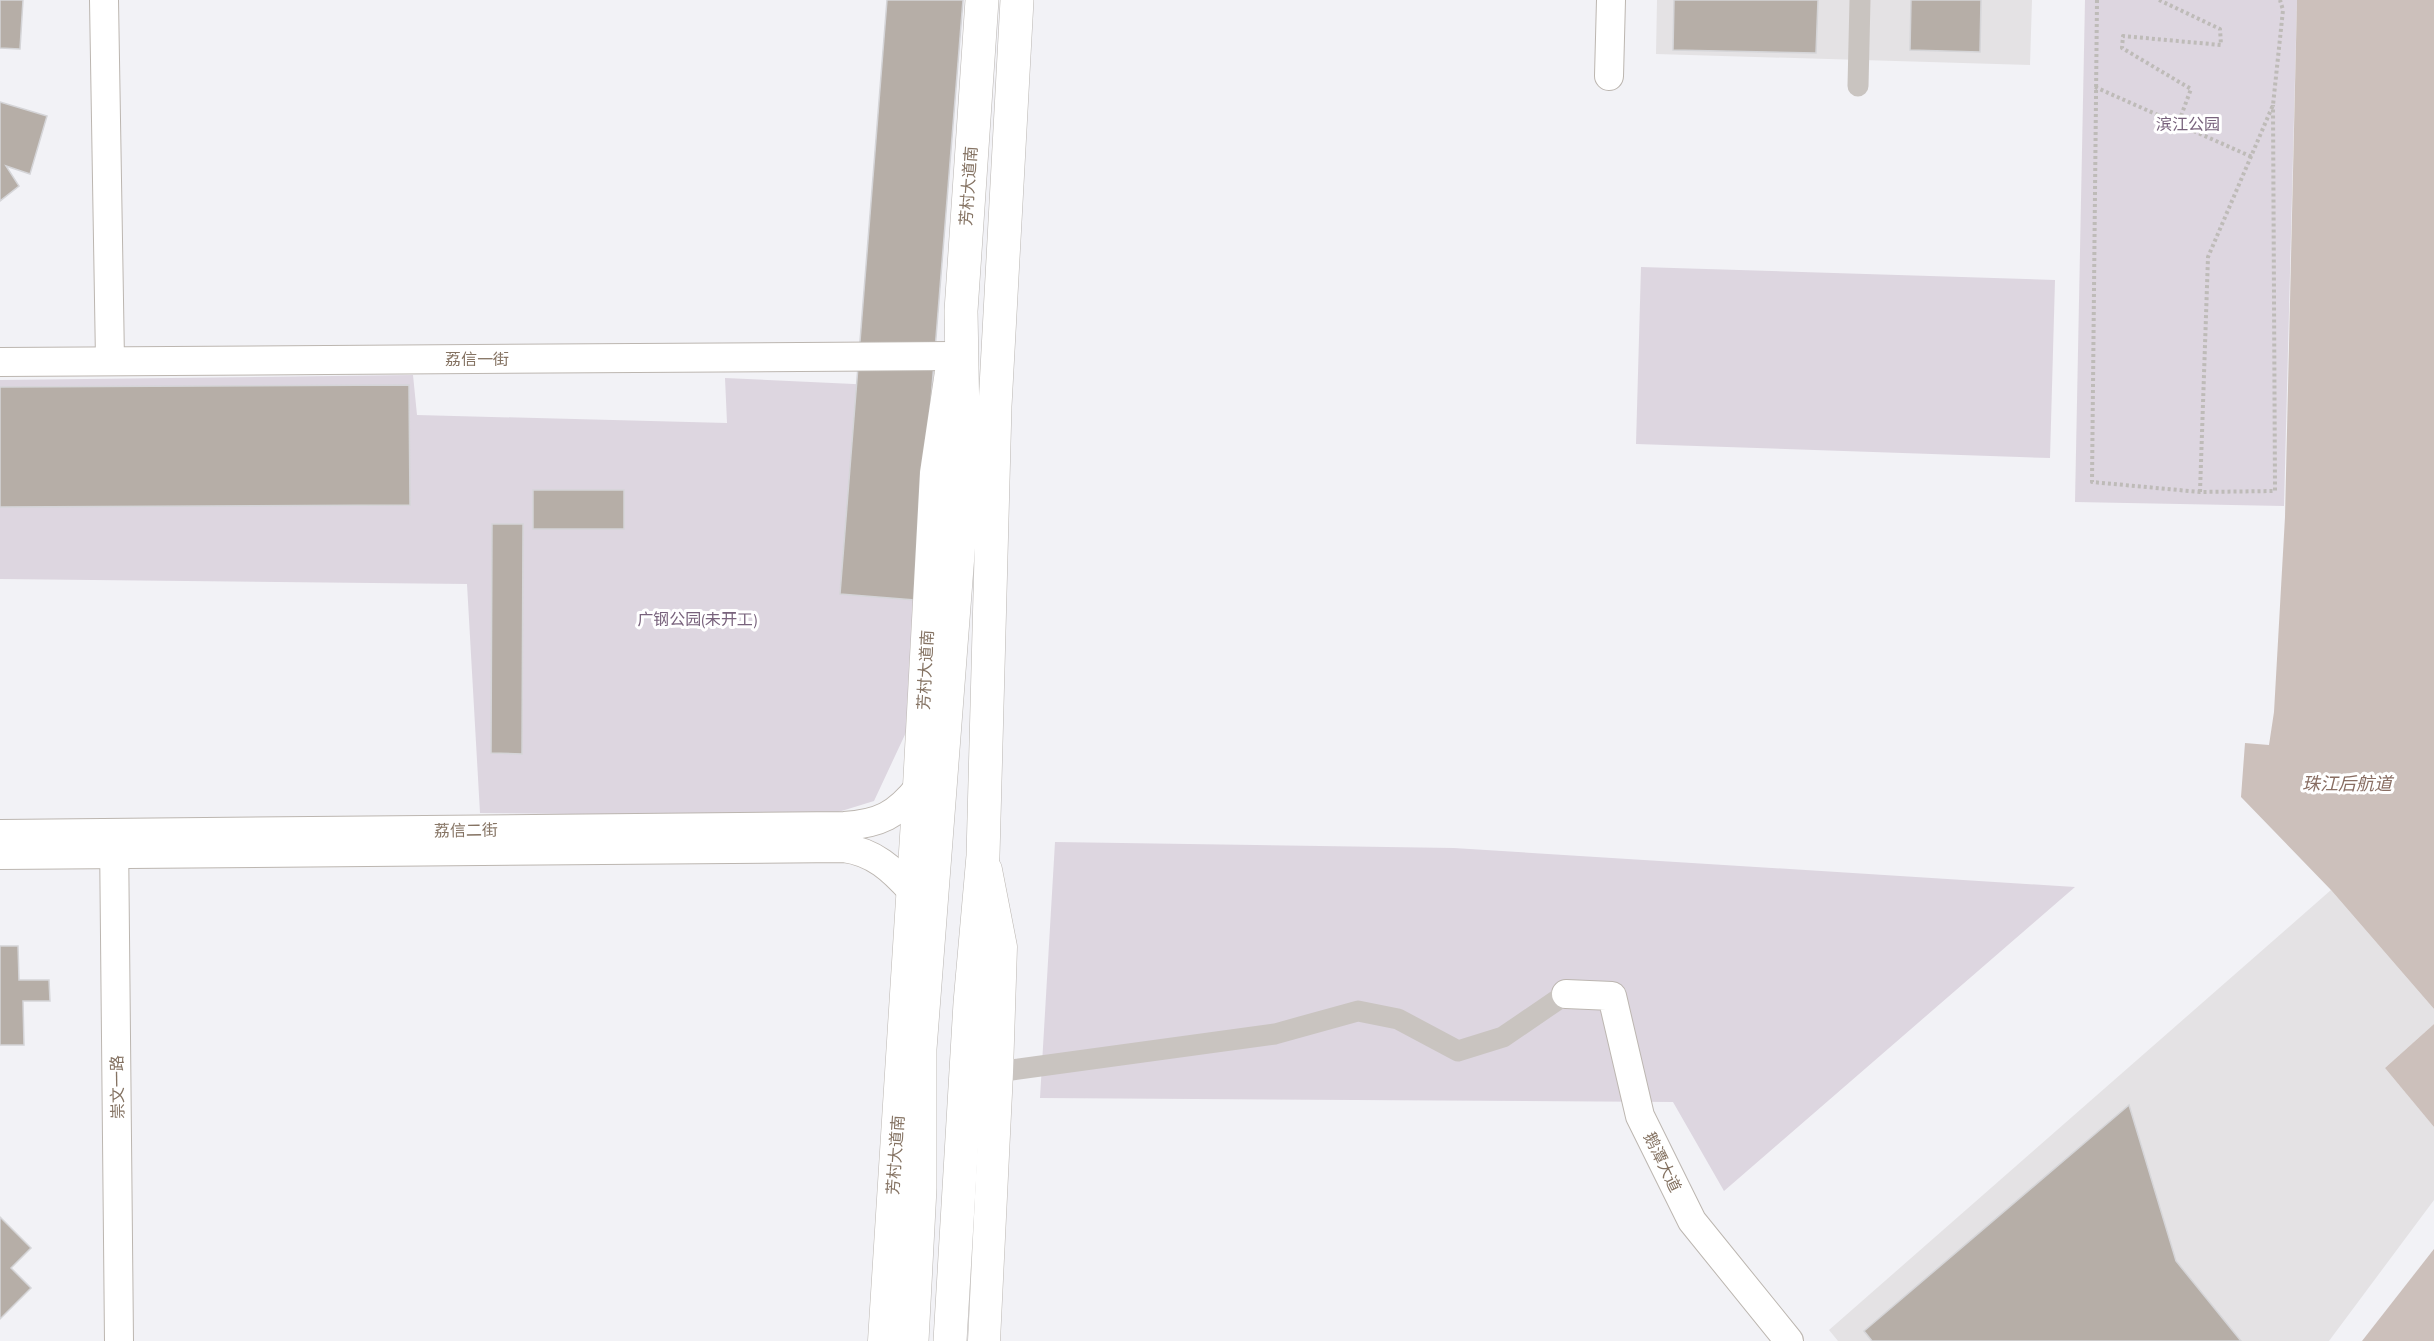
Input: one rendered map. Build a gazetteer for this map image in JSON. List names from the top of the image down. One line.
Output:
{"streets":{"highway":["芳村大道南"],"street":["荔信一街","荔信二街","崇文一路","鹅潭大道"]},"crossings":[["芳村大道南","荔信一街"],["芳村大道南","荔信二街"],["荔信二街","崇文一路"]],"water":["珠江后航道"],"parks":["滨江公园","广钢公园(未开工)"]}
